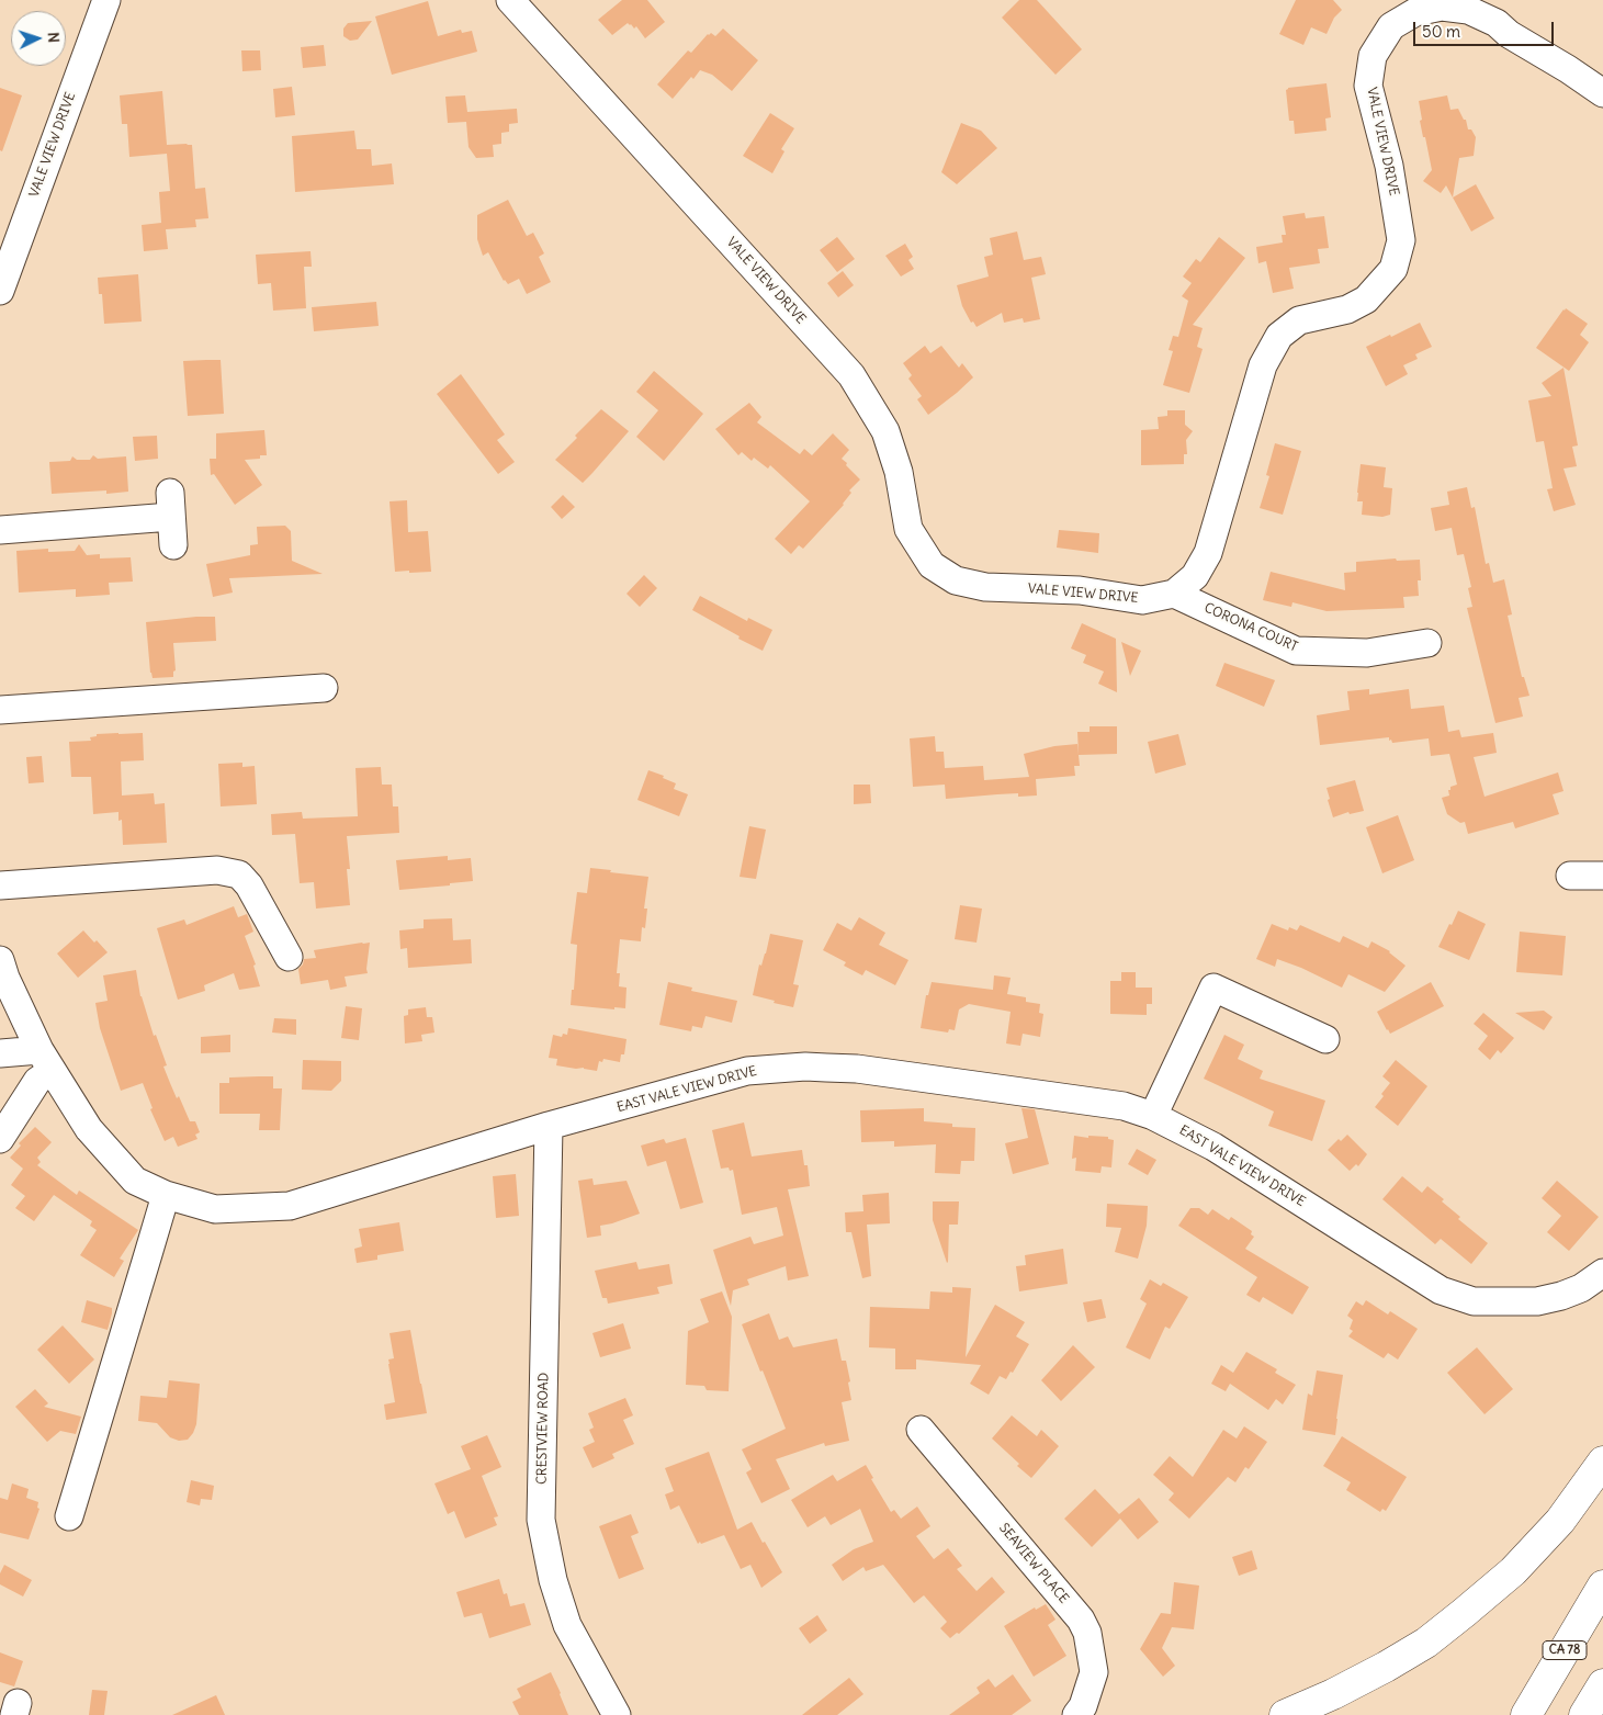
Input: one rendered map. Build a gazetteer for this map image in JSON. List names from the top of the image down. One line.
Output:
{"streets":{"highway":["CA 78"],"street":["VALE VIEW DRIVE","CORONA COURT","EAST VALE VIEW DRIVE","CRESTVIEW ROAD","SEAVIEW PLACE"]},"crossings":[["VALE VIEW DRIVE","CORONA COURT"],["EAST VALE VIEW DRIVE","CRESTVIEW ROAD"]],"scale_bar":"50 m","north":"right"}
